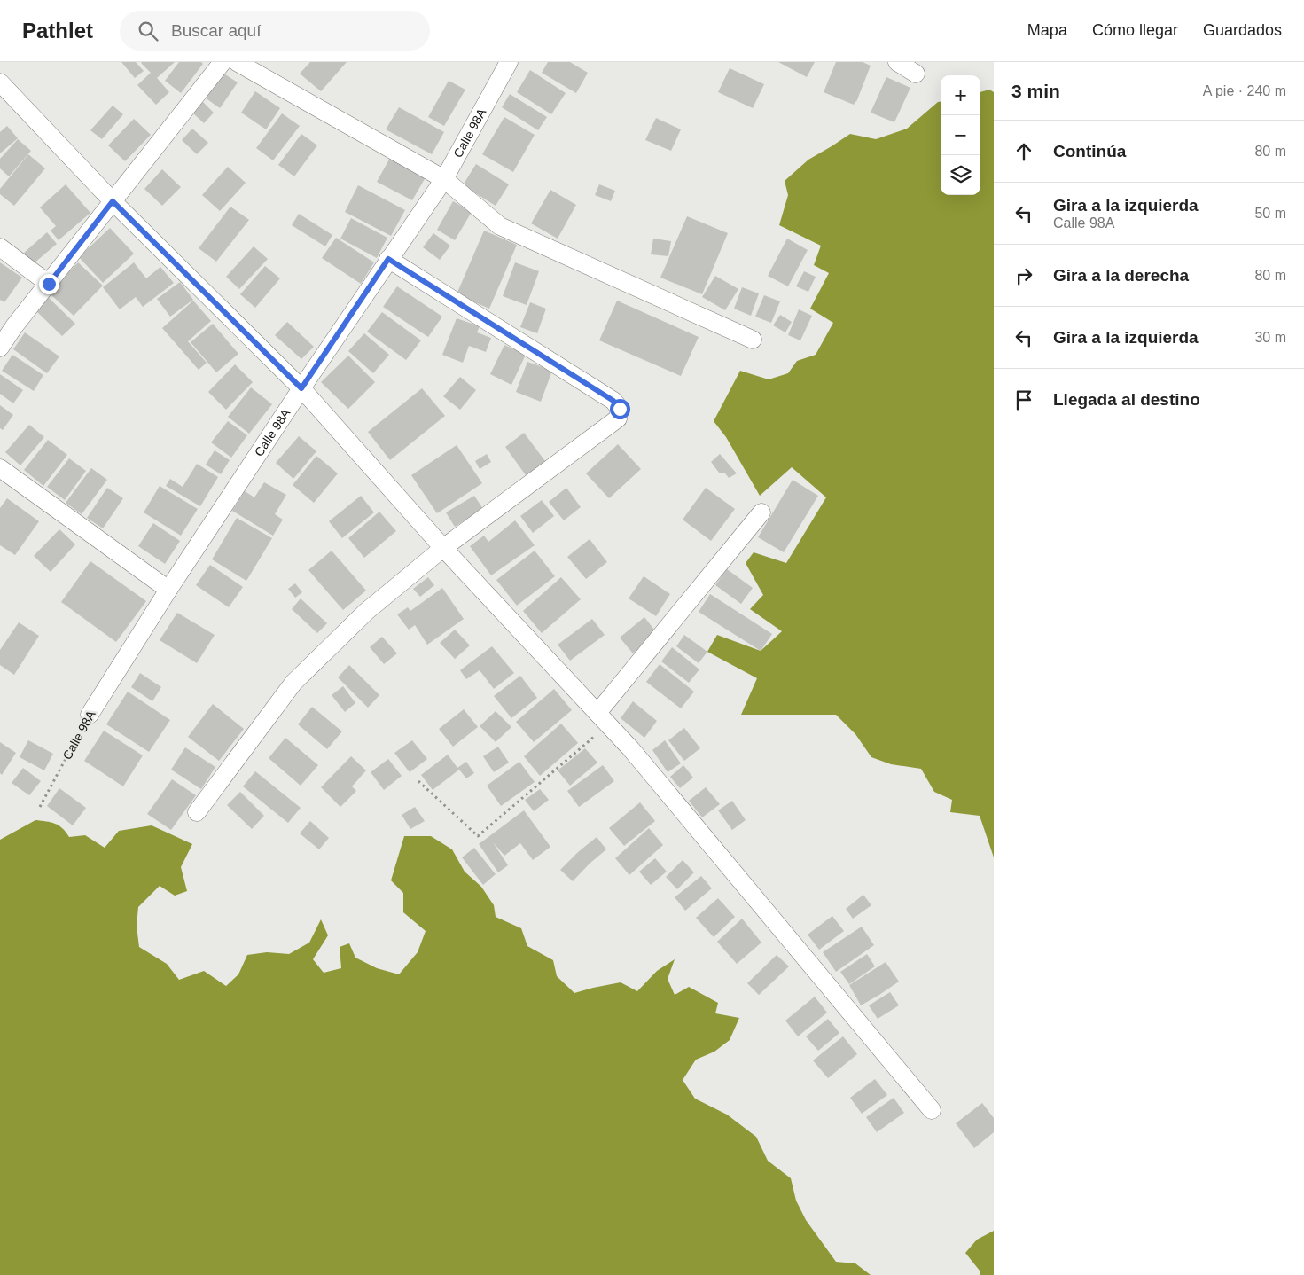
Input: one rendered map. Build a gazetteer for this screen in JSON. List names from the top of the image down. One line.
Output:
{"streets":{"street":["Calle 98A"]},"page":{"header":"Pathlet","search":"Buscar aquí","nav":["Mapa","Cómo llegar","Guardados"],"heading":["3 min","A pie · 240 m"],"map_buttons":["+","−"],"list":[["Continúa","80 m"],["Gira a la izquierda","Calle 98A","50 m"],["Gira a la derecha","80 m"],["Gira a la izquierda","30 m"],"Llegada al destino"]}}
